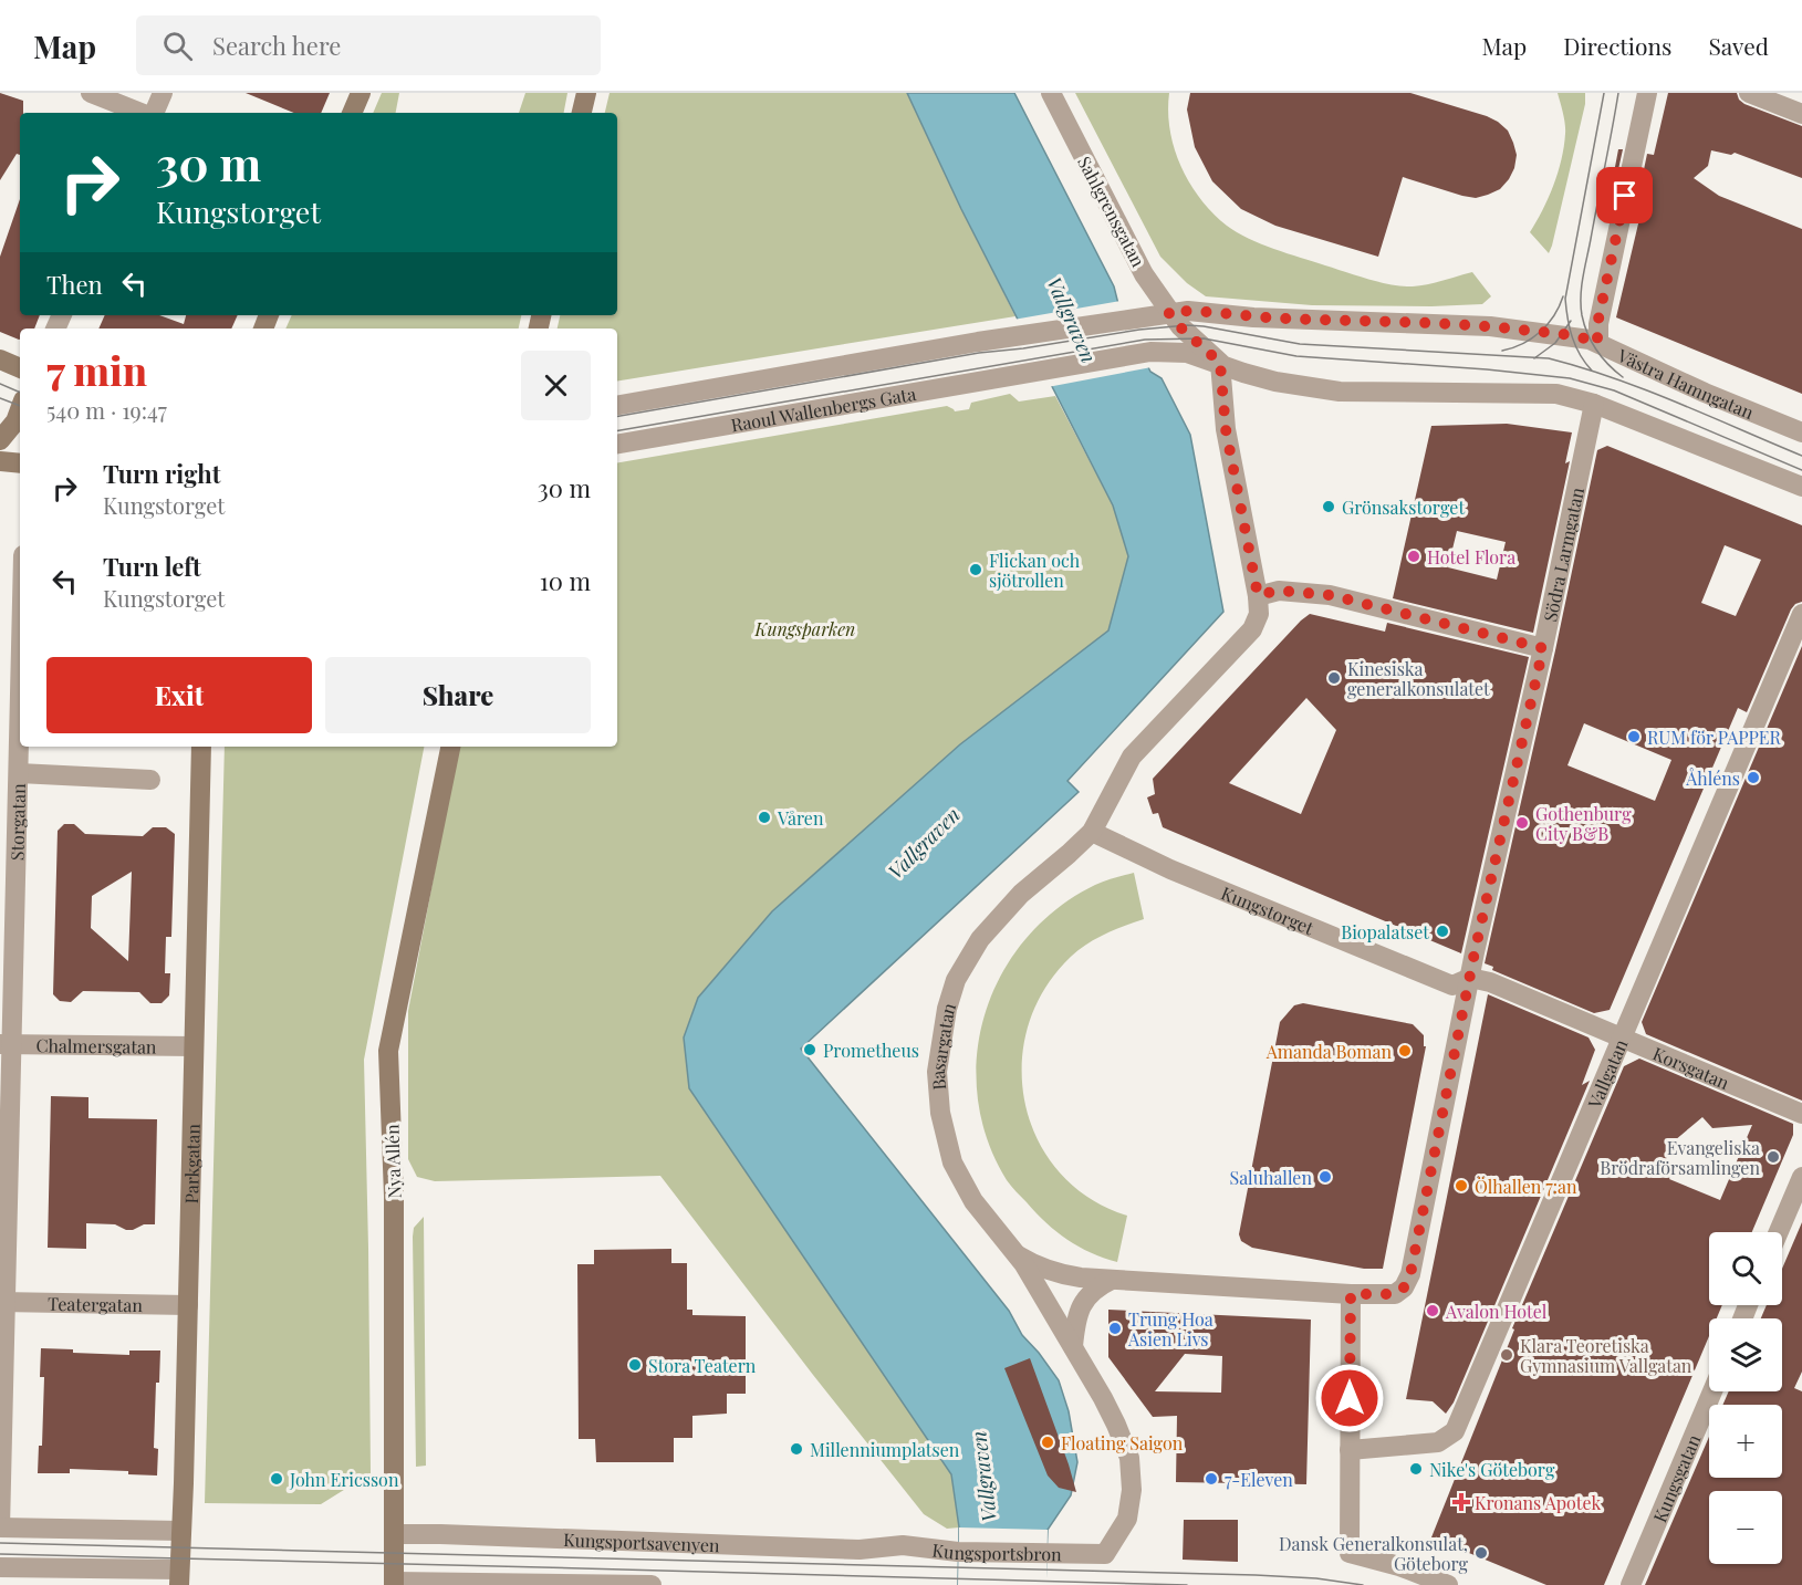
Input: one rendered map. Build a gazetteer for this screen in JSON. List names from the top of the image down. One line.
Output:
{"streets":{"main road":["Nya Allén","Parkgatan"],"street":["Sahlgrensgatan","Västra Hamngatan","Raoul Wallenbergs Gata","Södra Larmgatan","Storgatan","Kungstorget","Chalmersgatan","Basargatan","Korsgatan","Vallgatan","Teatergatan","Kungsgatan","Kungsportsavenyen","Kungsportsbron"]},"crossings":[["Sahlgrensgatan","Västra Hamngatan"],["Södra Larmgatan","Kungstorget"],["Södra Larmgatan","Korsgatan"],["Storgatan","Chalmersgatan"],["Storgatan","Teatergatan"],["Kungstorget","Basargatan"],["Kungstorget","Korsgatan"],["Chalmersgatan","Parkgatan"],["Basargatan","Kungsportsbron"],["Korsgatan","Vallgatan"],["Nya Allén","Kungsportsavenyen"],["Parkgatan","Teatergatan"],["Kungsportsavenyen","Kungsportsbron"]],"water":["Vallgraven"],"parks":["Kungsparken"],"places":{"other":["Grönsakstorget","Hotel Flora","Flickan och sjötrollen","Kinesiska generalkonsulatet","RUM för PAPPER","Åhléns","Våren","Gothenburg City B&B","Biopalatset","Prometheus","Amanda Boman","Evangeliska Brödraförsamlingen","Saluhallen","Ölhallen 7:an","Avalon Hotel","Trung Hoa Asien Livs","Klara Teoretiska Gymnasium Vallgatan","Stora Teatern","Floating Saigon","Millenniumplatsen","Nike's Göteborg","John Ericsson","7-Eleven","Dansk Generalkonsulat, Göteborg"],"health":["Kronans Apotek"]},"page":{"header":"Map","search":"Search here","nav":["Map","Directions","Saved"],"turn":["30 m","Kungstorget"],"then":"Then","heading":["7 min","540 m · 19:47"],"list":[{"name":"Turn right","note":"Kungstorget","value":"30 m"},{"name":"Turn left","note":"Kungstorget","value":"10 m"}],"buttons":["Exit","Share"],"map_buttons":["+","−"]}}
